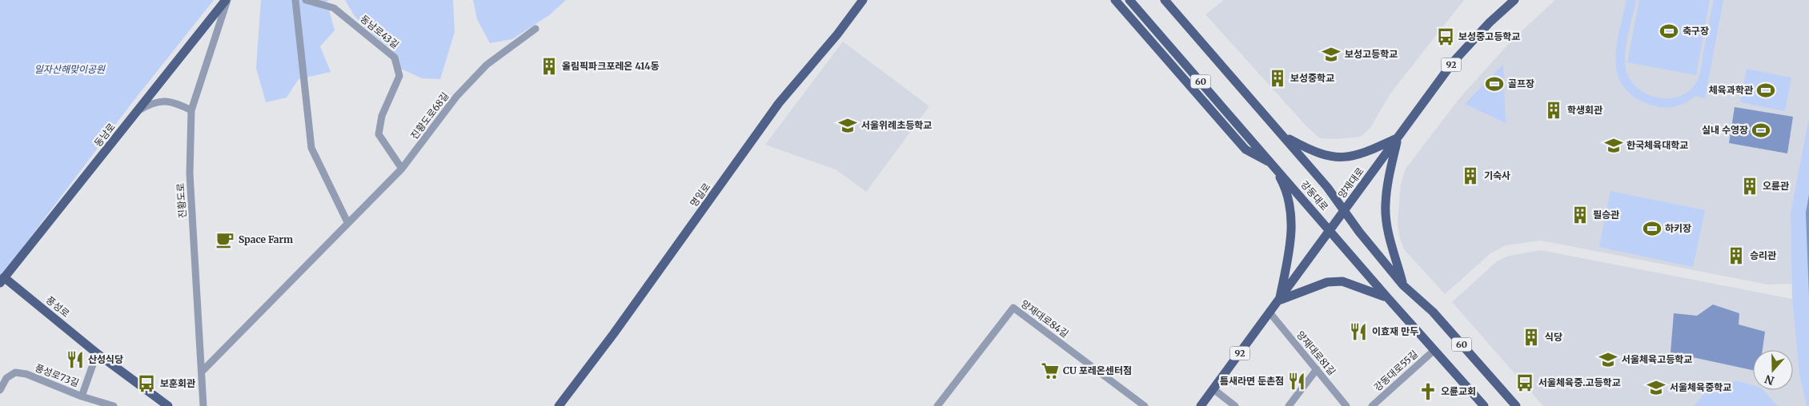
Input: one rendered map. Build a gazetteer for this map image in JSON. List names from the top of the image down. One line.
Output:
{"streets":{"main road":["92","60","동남로","양재대로","명일로","강동대로","풍성로"],"street":["동남로43길","진황도로68길","진황도로","양재대로84길","양재대로81길","강동대로55길","풍성로73길"]},"crossings":[["동남로43길","진황도로68길"],["진황도로68길","진황도로"],["동남로","진황도로"],["동남로","풍성로"],["양재대로","강동대로"],["양재대로","양재대로81길"],["강동대로","강동대로55길"]],"parks":["일자산해맞이공원"],"places":{"sports":["축구장","골프장","체육과학관","실내 수영장","하키장"],"bus stop":["보성중고등학교","서울체육중.고등학교","보훈회관"],"school or university":["보성고등학교","서울위례초등학교","한국체육대학교","서울체육고등학교","서울체육중학교"],"building":["올림픽파크포레온 414동","보성중학교","학생회관","기숙사","오륜관","필승관","승리관","식당"],"cafe":["Space Farm"],"restaurant":["이효재 만두","산성식당","틈새라면 둔촌점"],"supermarket":["CU 포레온센터점"],"church":["오륜교회"]},"north":"bottom"}
